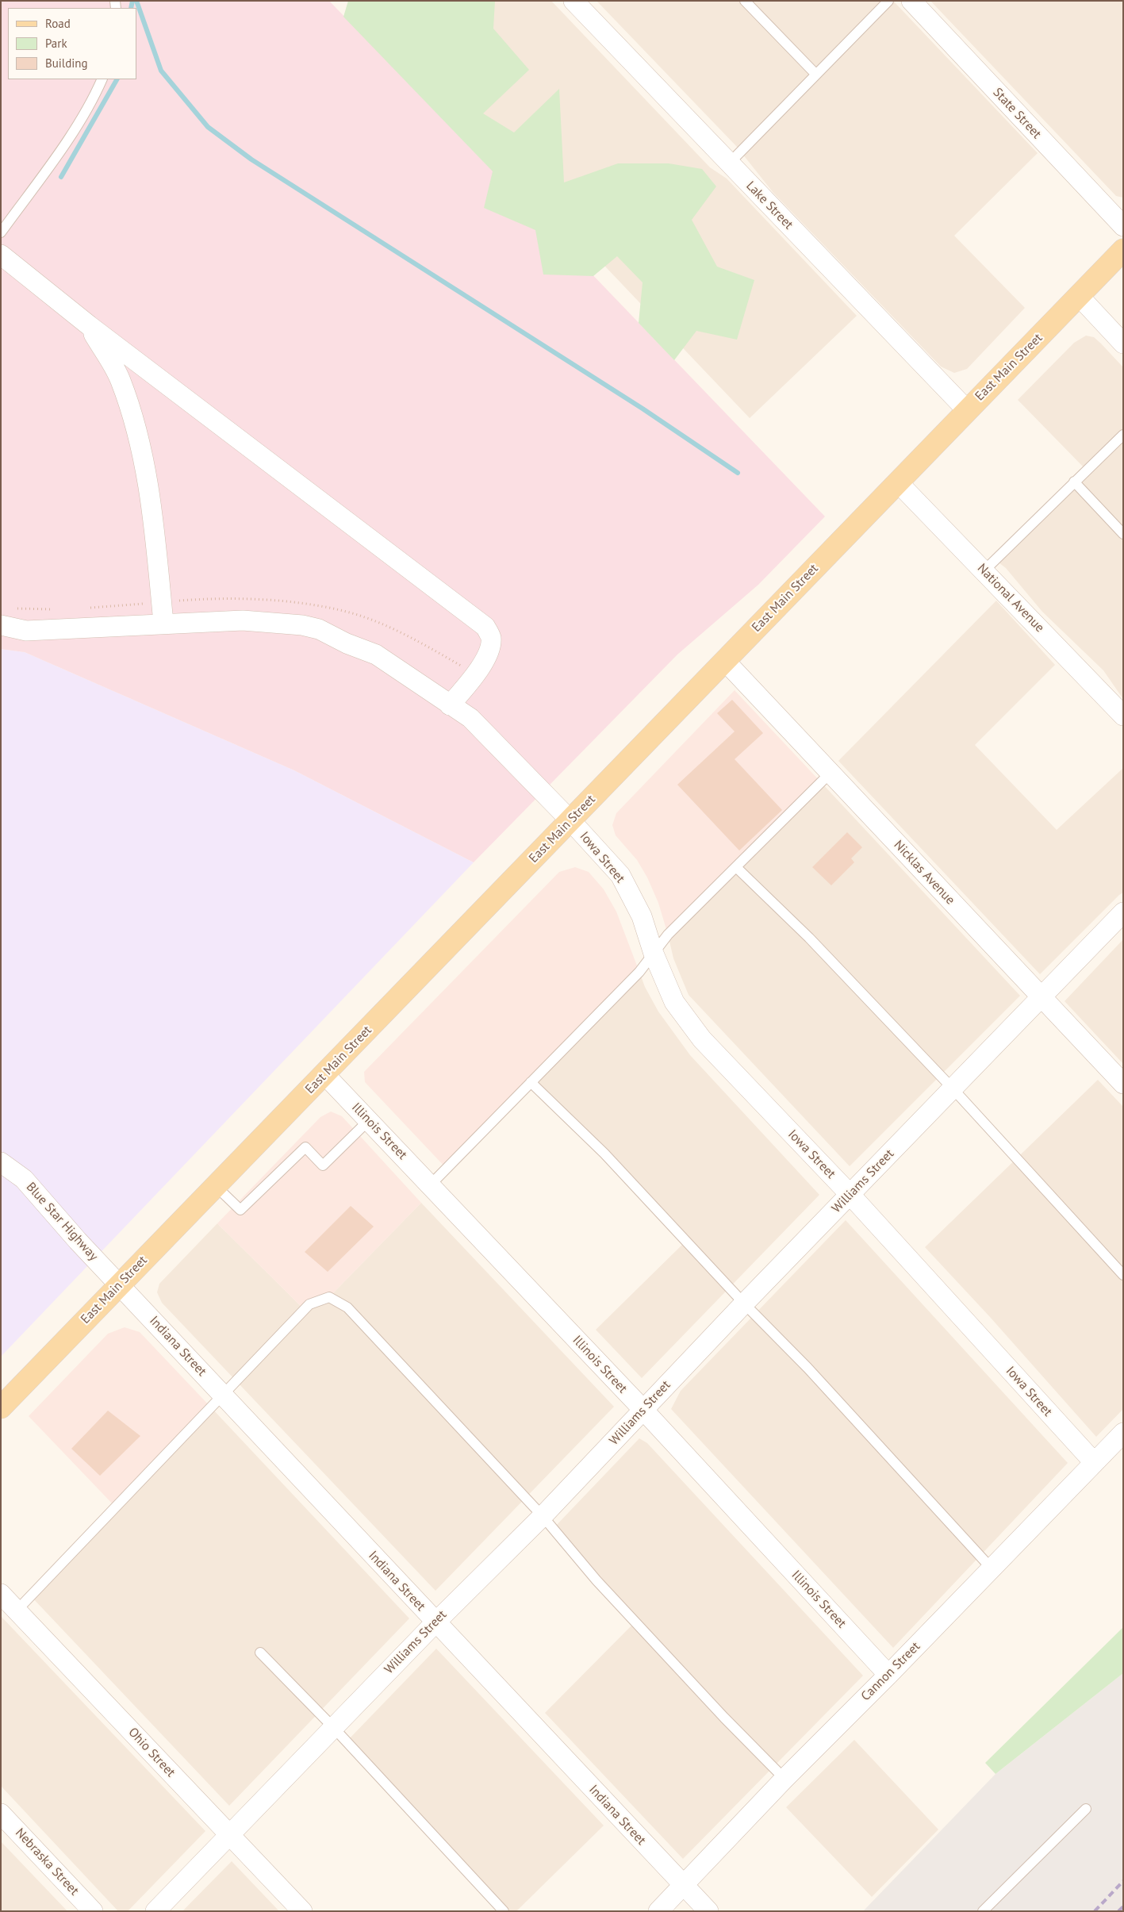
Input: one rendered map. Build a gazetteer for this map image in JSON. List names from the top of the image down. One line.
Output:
{"streets":{"main road":["East Main Street"],"street":["State Street","Lake Street","National Avenue","Iowa Street","Nicklas Avenue","Illinois Street","Williams Street","Blue Star Highway","Indiana Street","Cannon Street","Ohio Street","Nebraska Street"]},"crossings":[["Lake Street","East Main Street"],["East Main Street","National Avenue"],["East Main Street","Iowa Street"],["East Main Street","Nicklas Avenue"],["East Main Street","Illinois Street"],["East Main Street","Blue Star Highway"],["East Main Street","Indiana Street"],["Iowa Street","Williams Street"],["Iowa Street","Cannon Street"],["Nicklas Avenue","Williams Street"],["Illinois Street","Williams Street"],["Illinois Street","Cannon Street"],["Williams Street","Indiana Street"],["Williams Street","Ohio Street"],["Blue Star Highway","Indiana Street"],["Indiana Street","Cannon Street"]],"legend":["Road","Park","Building"]}
